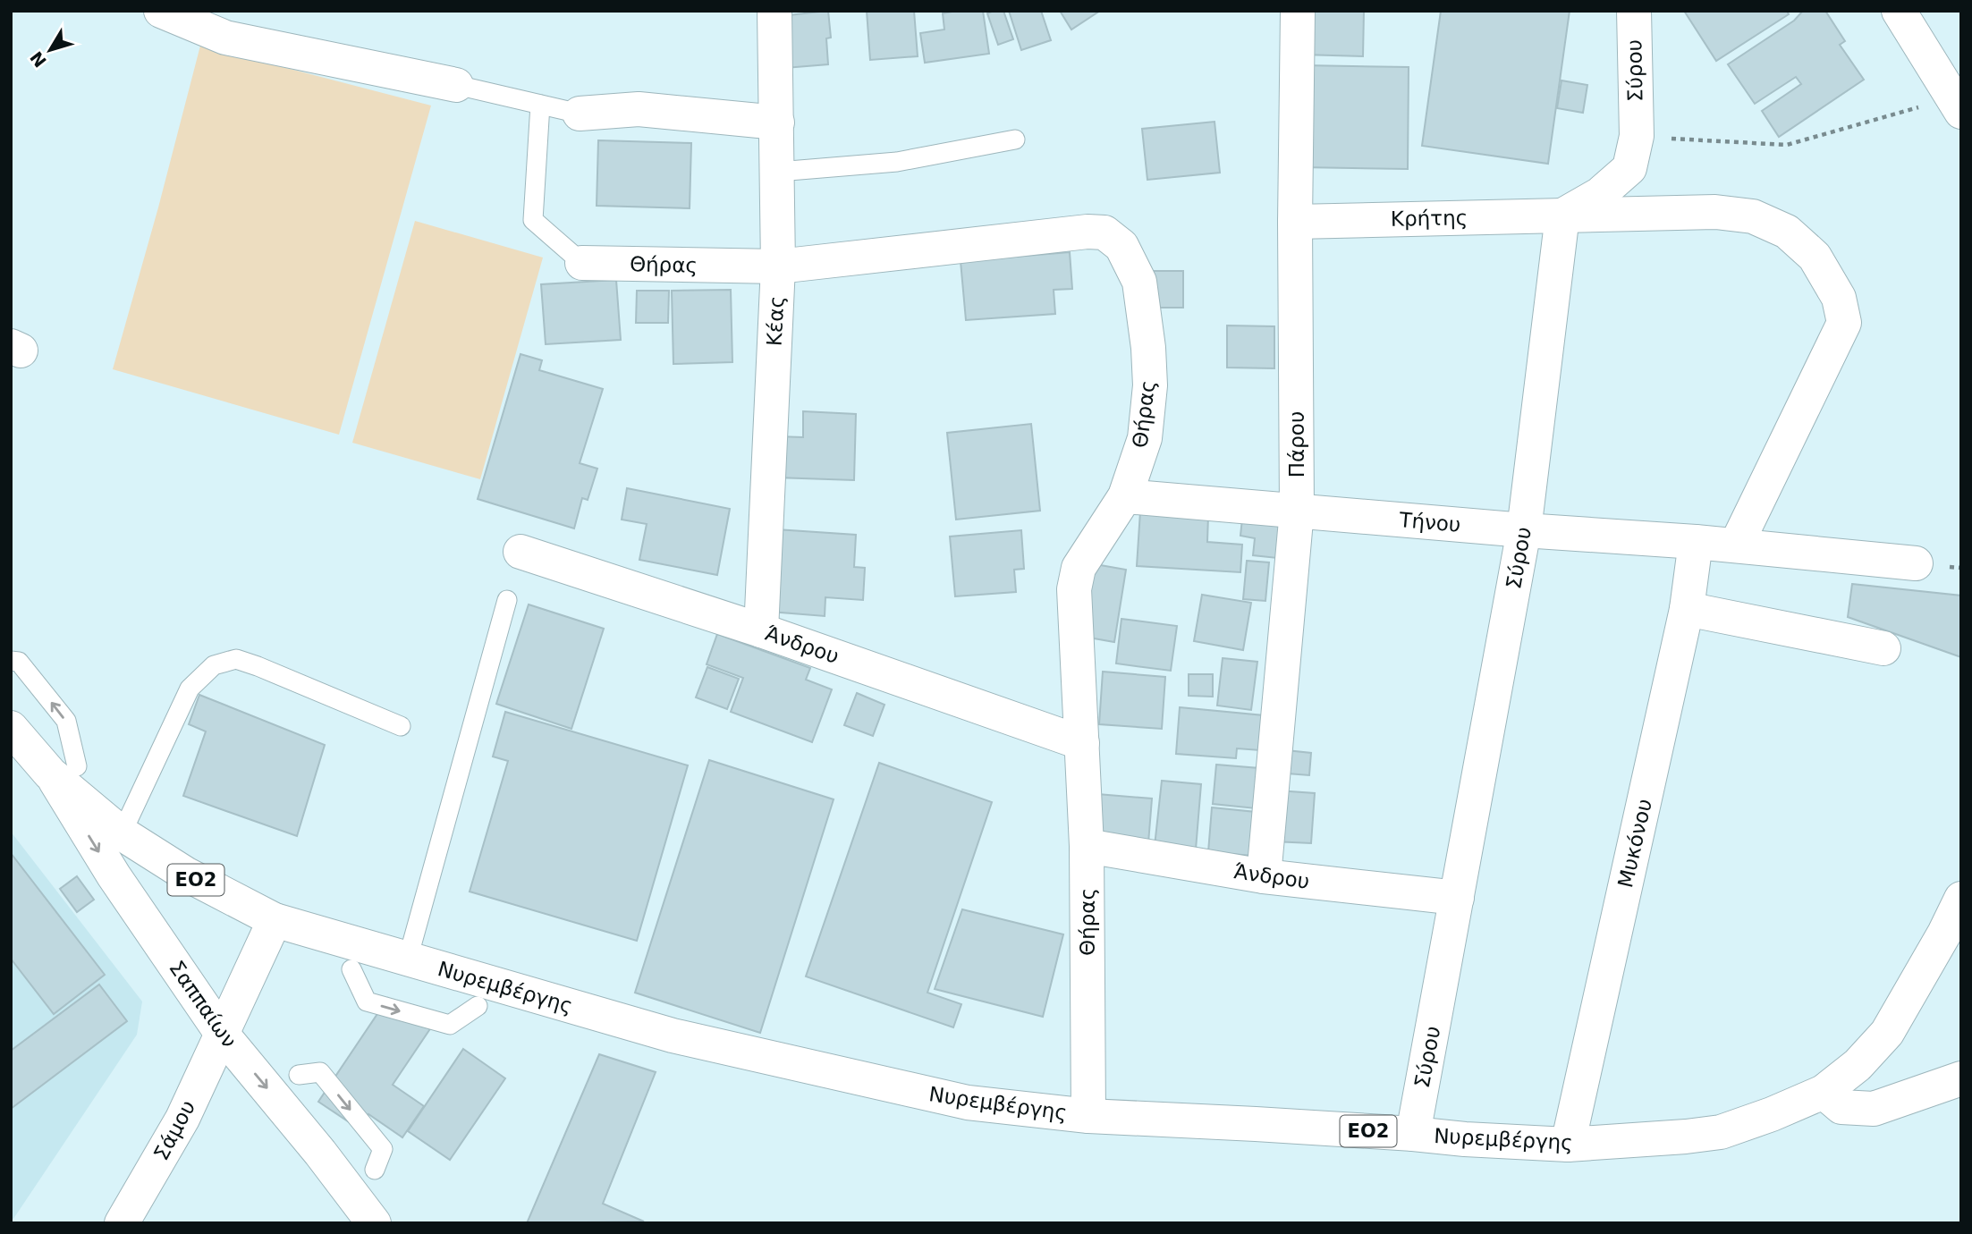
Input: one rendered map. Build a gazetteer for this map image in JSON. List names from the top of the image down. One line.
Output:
{"streets":{"street":["Σύρου","Κρήτης","Θήρας","Κέας","Πάρου","Τήνου","Άνδρου","Μυκόνου","ΕΟ2","Νυρεμβέργης","Σαππαίων","Σάμου"]},"crossings":[["Σύρου","Κρήτης"],["Σύρου","Τήνου"],["Σύρου","Άνδρου"],["Σύρου","Νυρεμβέργης"],["Κρήτης","Πάρου"],["Θήρας","Κέας"],["Θήρας","Τήνου"],["Θήρας","Άνδρου"],["Θήρας","Νυρεμβέργης"],["Κέας","Άνδρου"],["Πάρου","Τήνου"],["Πάρου","Άνδρου"],["Τήνου","Μυκόνου"],["Μυκόνου","Νυρεμβέργης"],["Νυρεμβέργης","Σαππαίων"],["Νυρεμβέργης","Σάμου"],["Σαππαίων","Σάμου"]],"one_way":["Σαππαίων"],"north":"bottom left"}
